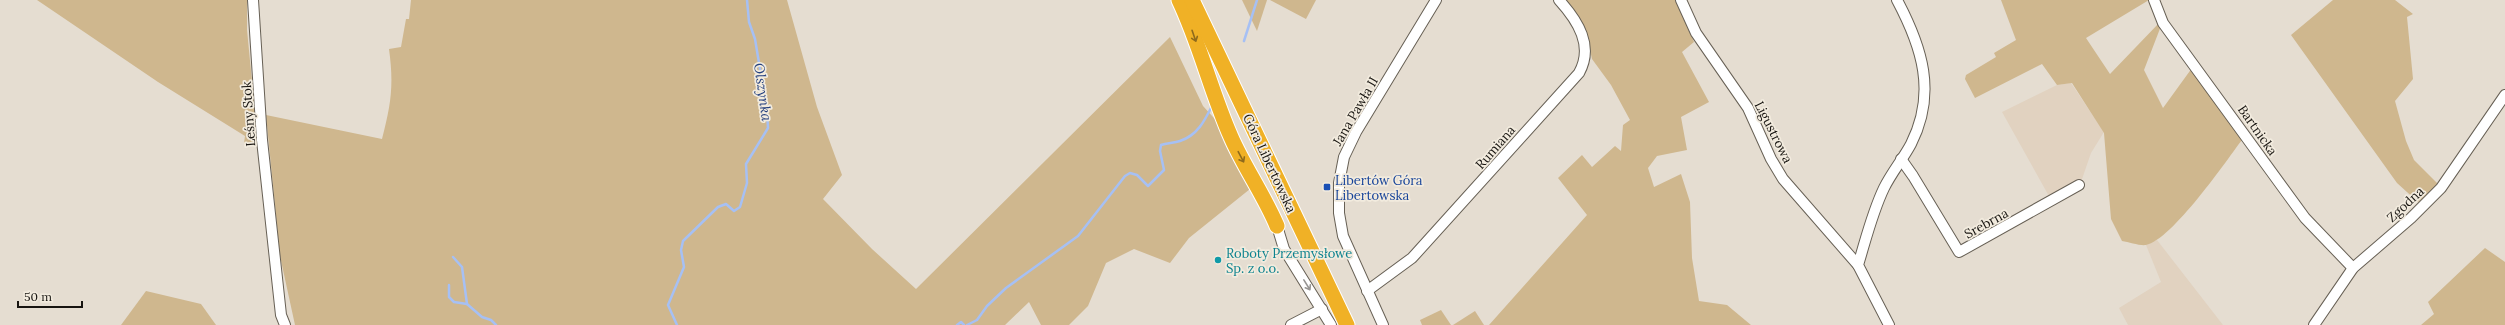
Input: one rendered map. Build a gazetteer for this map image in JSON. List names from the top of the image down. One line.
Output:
{"streets":{"highway":["Góra Libertowska"],"street":["Jana Pawła II","Leśny Stok","Bartnicka","Ligustrowa","Rumiana","Zgodna","Srebrna"]},"crossings":[["Jana Pawła II","Rumiana"],["Bartnicka","Zgodna"]],"water":["Olszynka"],"places":{"transit":["Libertów Góra Libertowska"],"other":["Roboty Przemysłowe Sp. z o.o."]},"scale_bar":"50 m"}
